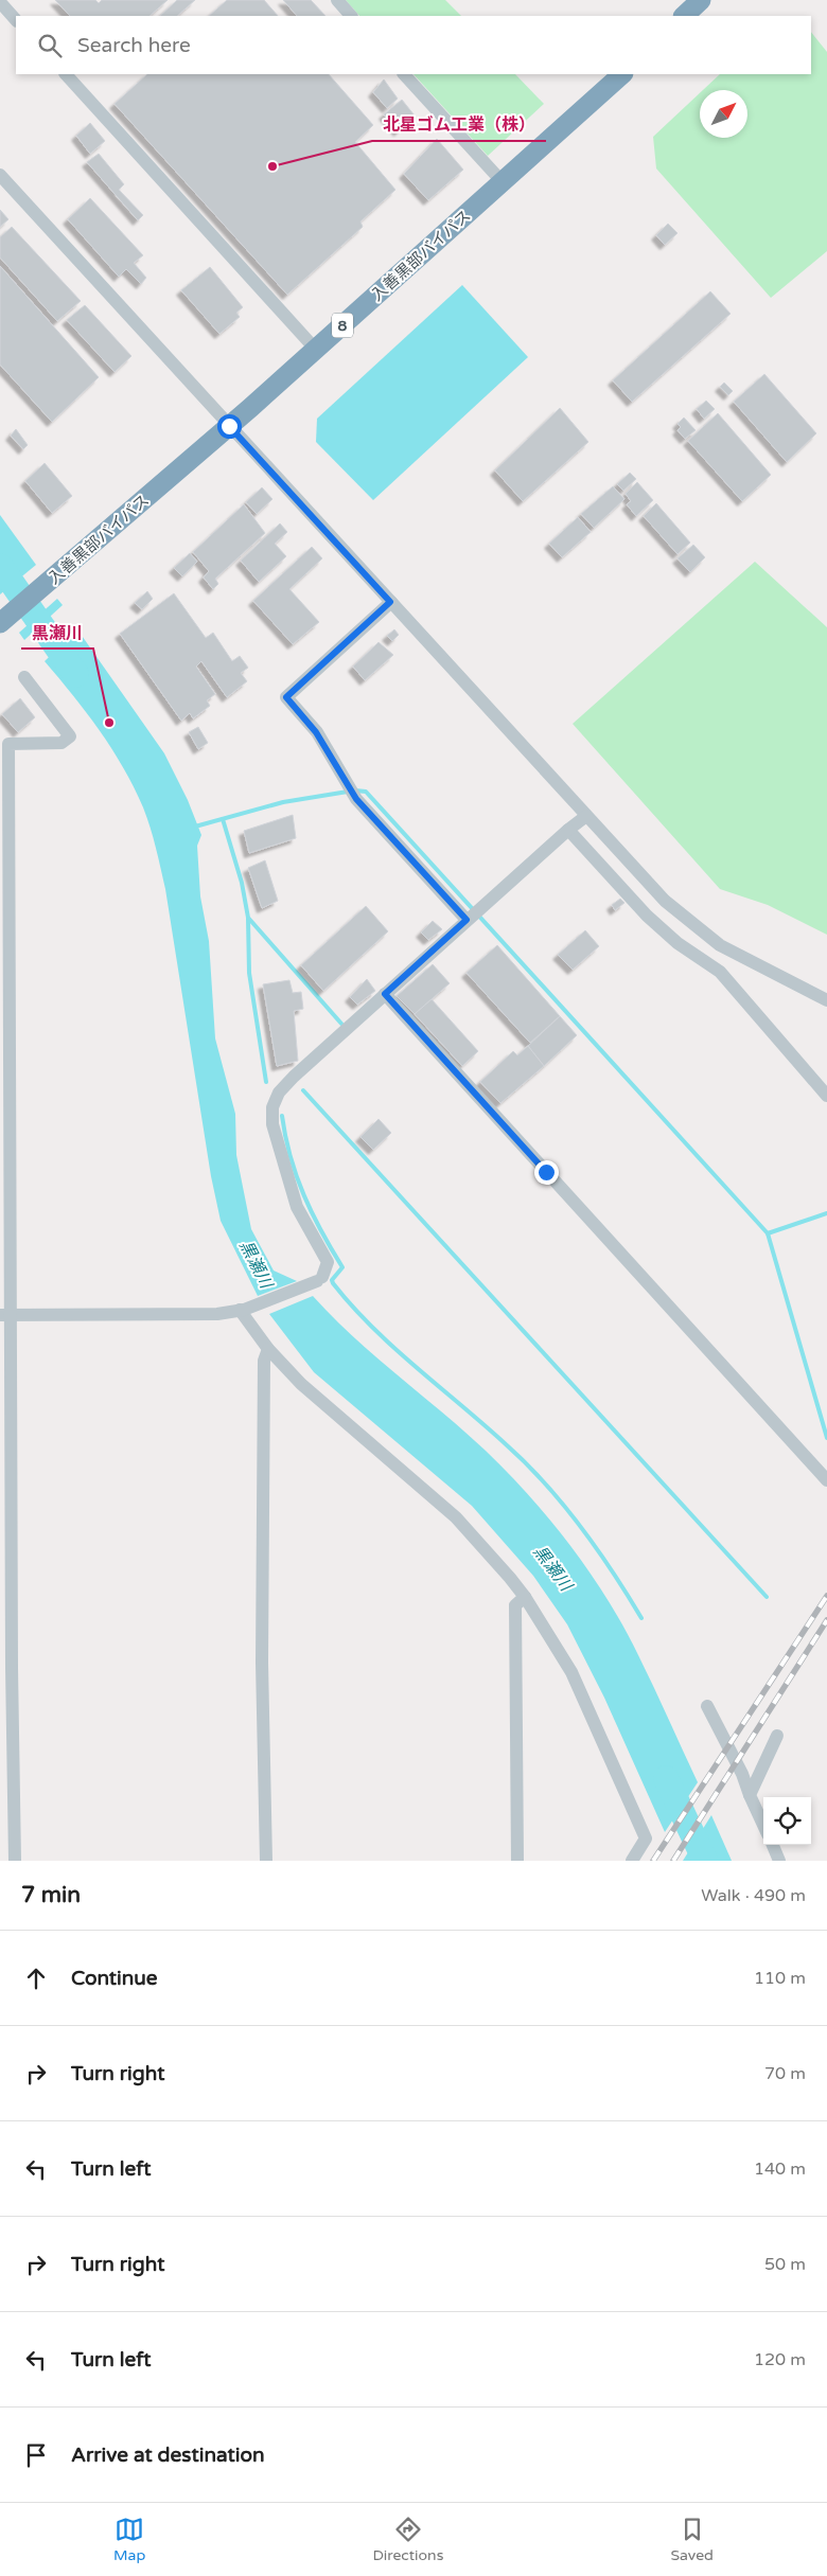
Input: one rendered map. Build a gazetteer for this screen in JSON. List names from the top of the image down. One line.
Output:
{"streets":{"highway":["入善黒部バイパス","8"]},"water":["黒瀬川"],"places":["北星ゴム工業（株）","黒瀬川"],"north":"top right","page":{"search":"Search here","heading":["7 min","Walk · 490 m"],"list":[["Continue","110 m"],["Turn right","70 m"],["Turn left","140 m"],["Turn right","50 m"],["Turn left","120 m"],"Arrive at destination"],"nav":["Map","Directions","Saved"]}}
